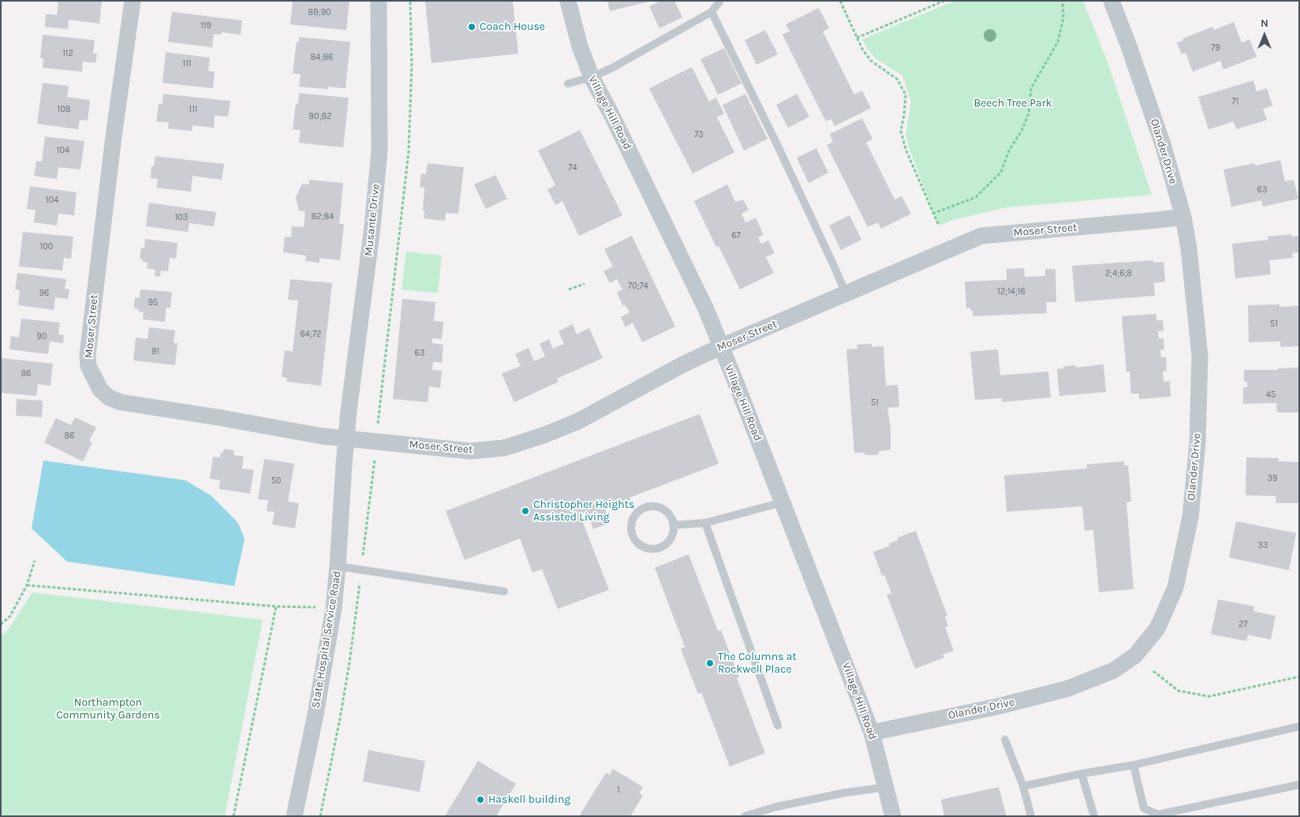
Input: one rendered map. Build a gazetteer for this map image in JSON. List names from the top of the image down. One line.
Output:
{"streets":{"street":["Village Hill Road","Olander Drive","Musante Drive","Moser Street","State Hospital Service Road"]},"crossings":[["Village Hill Road","Olander Drive"],["Village Hill Road","Moser Street"],["Olander Drive","Moser Street"],["Musante Drive","Moser Street"],["Musante Drive","State Hospital Service Road"],["Moser Street","State Hospital Service Road"]],"parks":["Beech Tree Park","Northampton Community Gardens"],"places":["Coach House","Christopher Heights Assisted Living","The Columns at Rockwell Place","Haskell building"],"house_numbers":["88;90","119","79","112","84;86","111","71","108","111","80;82","73","104","74","63","104","82;84","103","67","100","2;4;6;8","70;74","12;14;16","96","95","51","64;72","90","91","63","86","45","51","86","39","50","33","27","1"],"north":"top"}
